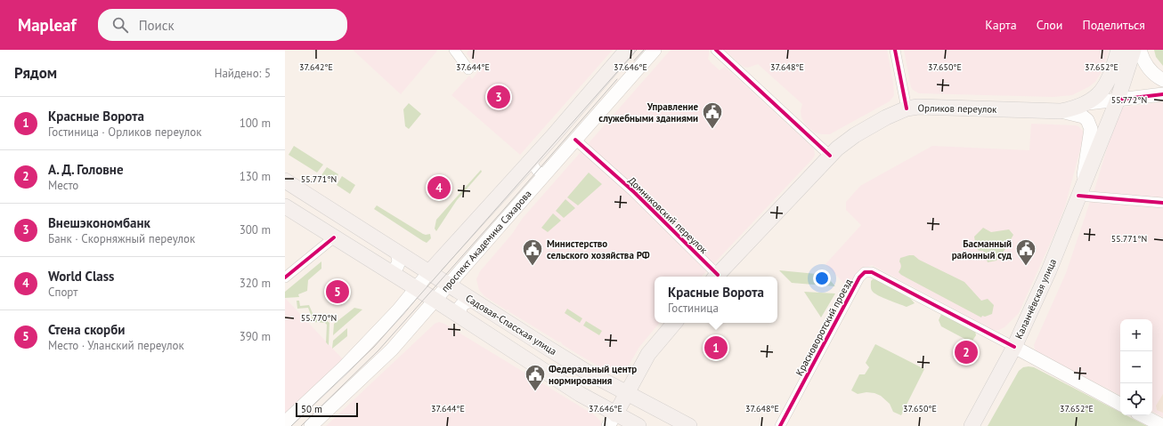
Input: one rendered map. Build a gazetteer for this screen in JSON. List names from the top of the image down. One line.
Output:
{"streets":{"main road":["Орликов переулок","проспект Академика Сахарова","Каланчёвская улица","Садовая-Спасская улица","Красноворотский проезд"],"street":["Домниковский переулок"]},"crossings":[["Орликов переулок","Домниковский переулок"],["Орликов переулок","Каланчёвская улица"],["Домниковский переулок","проспект Академика Сахарова"],["проспект Академика Сахарова","Садовая-Спасская улица"],["Каланчёвская улица","Красноворотский проезд"]],"places":{"public building":["Управление служебными зданиями","Министерство сельского хозяйства РФ","Басманный районный суд","Федеральный центр нормирования"]},"scale_bar":"50 m","page":{"header":"Mapleaf","search":"Поиск","nav":["Карта","Слои","Поделиться"],"heading":["Рядом","Найдено: 5"],"pins":["3","4","5","1","2"],"list":[{"mark":"1","name":"Красные Ворота","note":"Гостиница · Орликов переулок","value":"100 m"},{"mark":"2","name":"А. Д. Головне","note":"Место","value":"130 m"},{"mark":"3","name":"Внешэкономбанк","note":"Банк · Скорняжный переулок","value":"300 m"},{"mark":"4","name":"World Class","note":"Спорт","value":"320 m"},{"mark":"5","name":"Стена скорби","note":"Место · Уланский переулок","value":"390 m"}],"popup":["Красные Ворота","Гостиница"],"map_buttons":["+","−"],"scale":"50 m"},"coordinates":["37.642°E","37.644°E","37.646°E","37.648°E","37.650°E","37.652°E","55.772°N","55.771°N","55.770°N"]}
